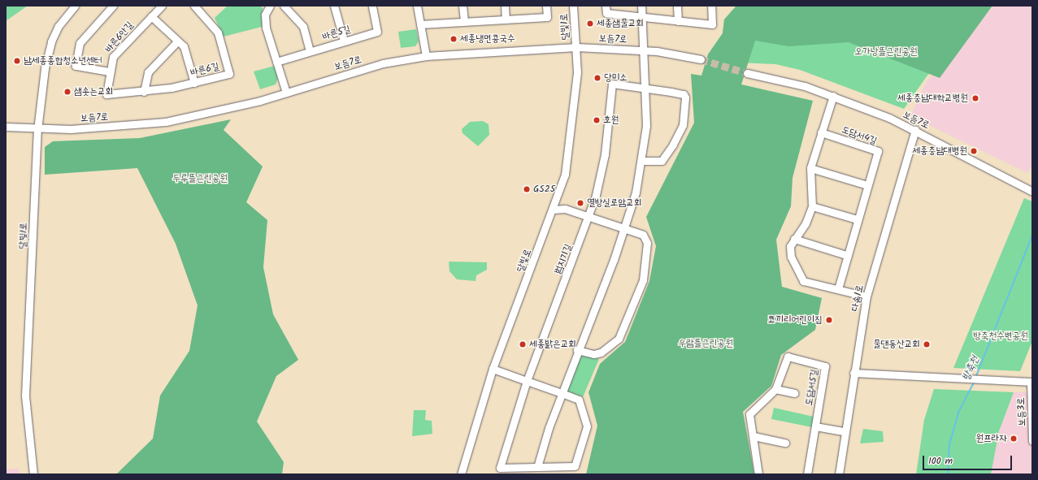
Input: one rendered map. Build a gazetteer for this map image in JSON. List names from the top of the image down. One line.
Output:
{"streets":{"street":["달빛1로","바른5길","바른6안길","보듬7로","바른6길","도담서4길","범지기길","달빛로","다솜1로","도담서5길","보듬3로"]},"crossings":[["달빛1로","보듬7로"],["달빛1로","달빛로"],["바른6안길","바른6길"],["보듬7로","달빛로"],["보듬7로","다솜1로"]],"water":["방축천"],"parks":["오가낭뜰근린공원","두루뜰근린공원","방축천수변공원","우람뜰근린공원"],"places":["세종샘물교회","세종냉면콩국수","남세종종합청소년센터","당미소","샘솟는교회","세종충남대학교병원","호원","세종충남대병원","GS25","열방실로암교회","코끼리어린이집","세종밝은교회","물댄동산교회","원프라자"],"scale_bar":"100 m"}
